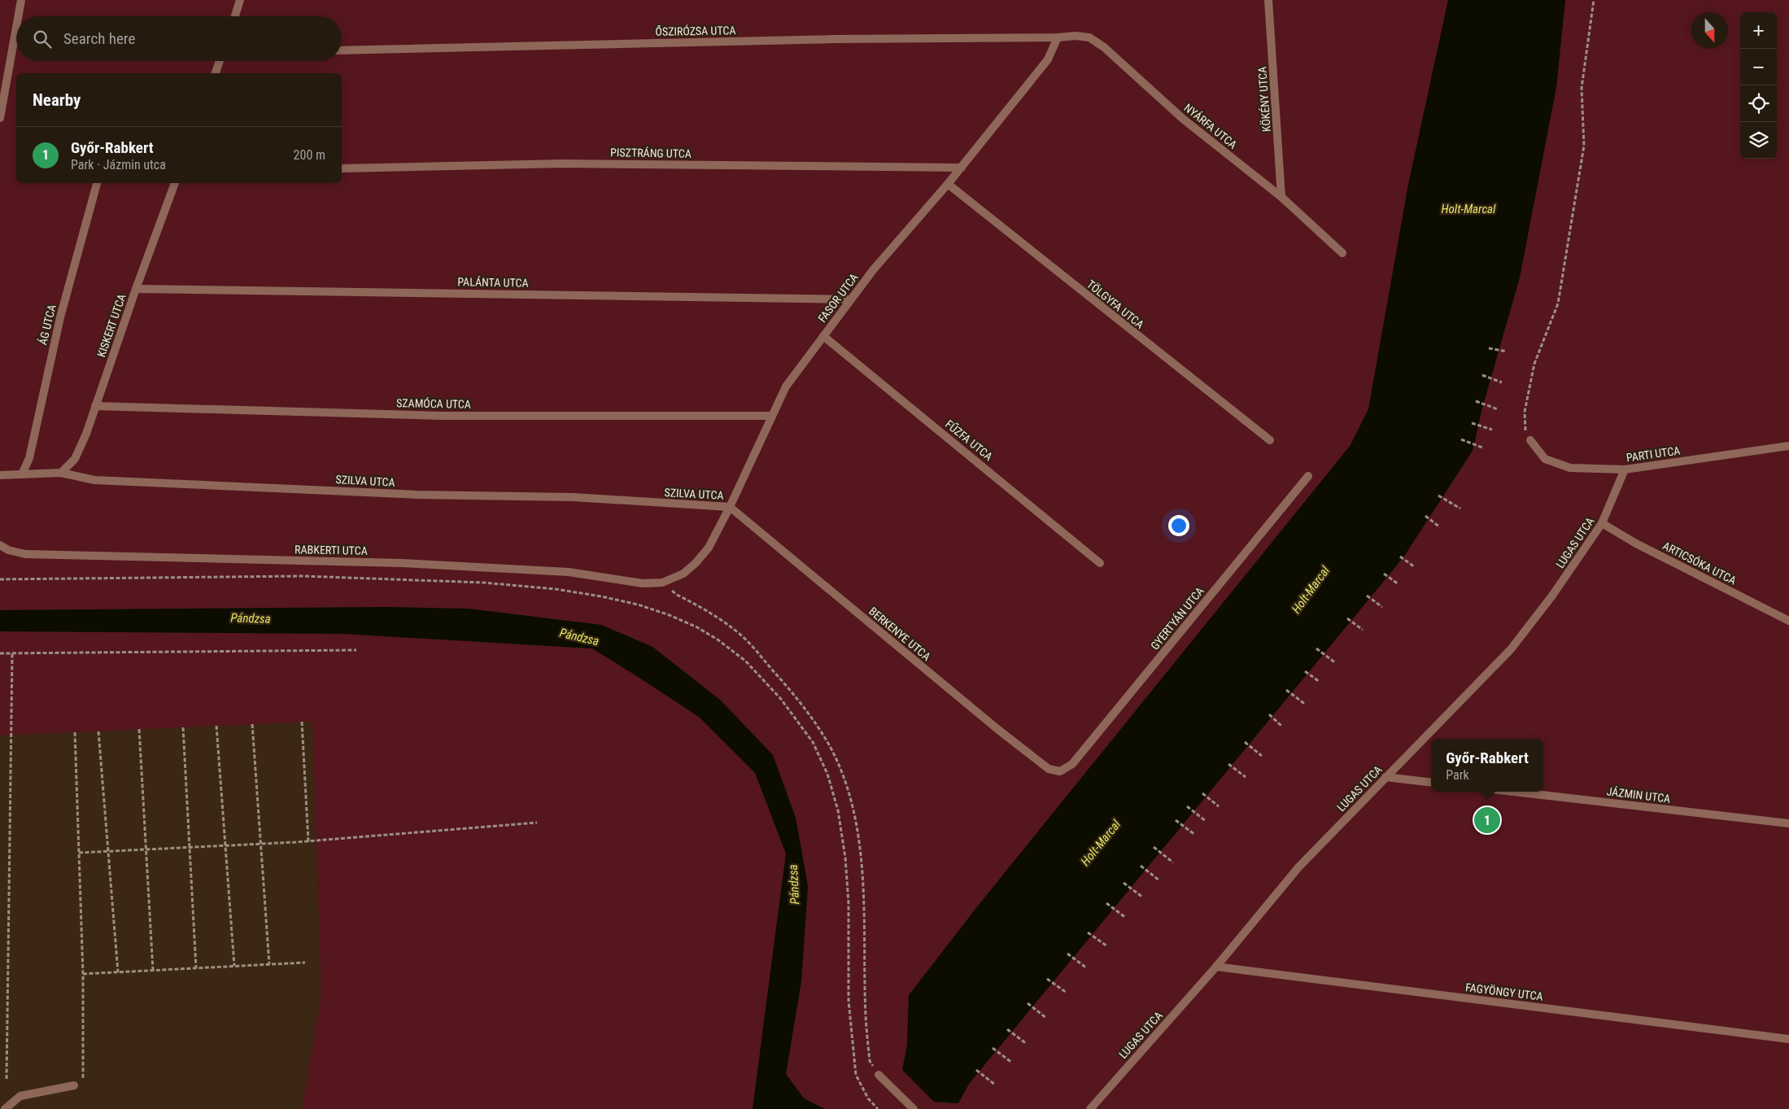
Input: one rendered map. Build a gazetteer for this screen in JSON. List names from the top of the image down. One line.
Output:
{"streets":{"street":["ŐSZIRÓZSA UTCA","KÖKÉNY UTCA","NYÁRFA UTCA","PISZTRÁNG UTCA","PALÁNTA UTCA","FASOR UTCA","TÖLGYFA UTCA","ÁG UTCA","KISKERT UTCA","SZAMÓCA UTCA","FŰZFA UTCA","PARTI UTCA","SZILVA UTCA","LUGAS UTCA","RABKERTI UTCA","ARTICSÓKA UTCA","GYERTYÁN UTCA","BERKENYE UTCA","JÁZMIN UTCA","FAGYÖNGY UTCA"]},"crossings":[["ŐSZIRÓZSA UTCA","NYÁRFA UTCA"],["ŐSZIRÓZSA UTCA","FASOR UTCA"],["KÖKÉNY UTCA","NYÁRFA UTCA"],["NYÁRFA UTCA","FASOR UTCA"],["PISZTRÁNG UTCA","FASOR UTCA"],["PALÁNTA UTCA","FASOR UTCA"],["PALÁNTA UTCA","KISKERT UTCA"],["FASOR UTCA","TÖLGYFA UTCA"],["FASOR UTCA","SZAMÓCA UTCA"],["FASOR UTCA","FŰZFA UTCA"],["FASOR UTCA","SZILVA UTCA"],["FASOR UTCA","RABKERTI UTCA"],["FASOR UTCA","BERKENYE UTCA"],["ÁG UTCA","SZILVA UTCA"],["KISKERT UTCA","SZAMÓCA UTCA"],["KISKERT UTCA","SZILVA UTCA"],["PARTI UTCA","LUGAS UTCA"],["SZILVA UTCA","BERKENYE UTCA"],["LUGAS UTCA","ARTICSÓKA UTCA"],["LUGAS UTCA","FAGYÖNGY UTCA"],["GYERTYÁN UTCA","BERKENYE UTCA"]],"water":["Holt-Marcal","Pándzsa"],"north":"bottom","page":{"map_buttons":["+","−"],"search":"Search here","heading":"Nearby","list":[{"mark":"1","name":"Győr-Rabkert","note":"Park · Jázmin utca","value":"200 m"}],"popup":["Győr-Rabkert","Park"],"pins":"1"}}
